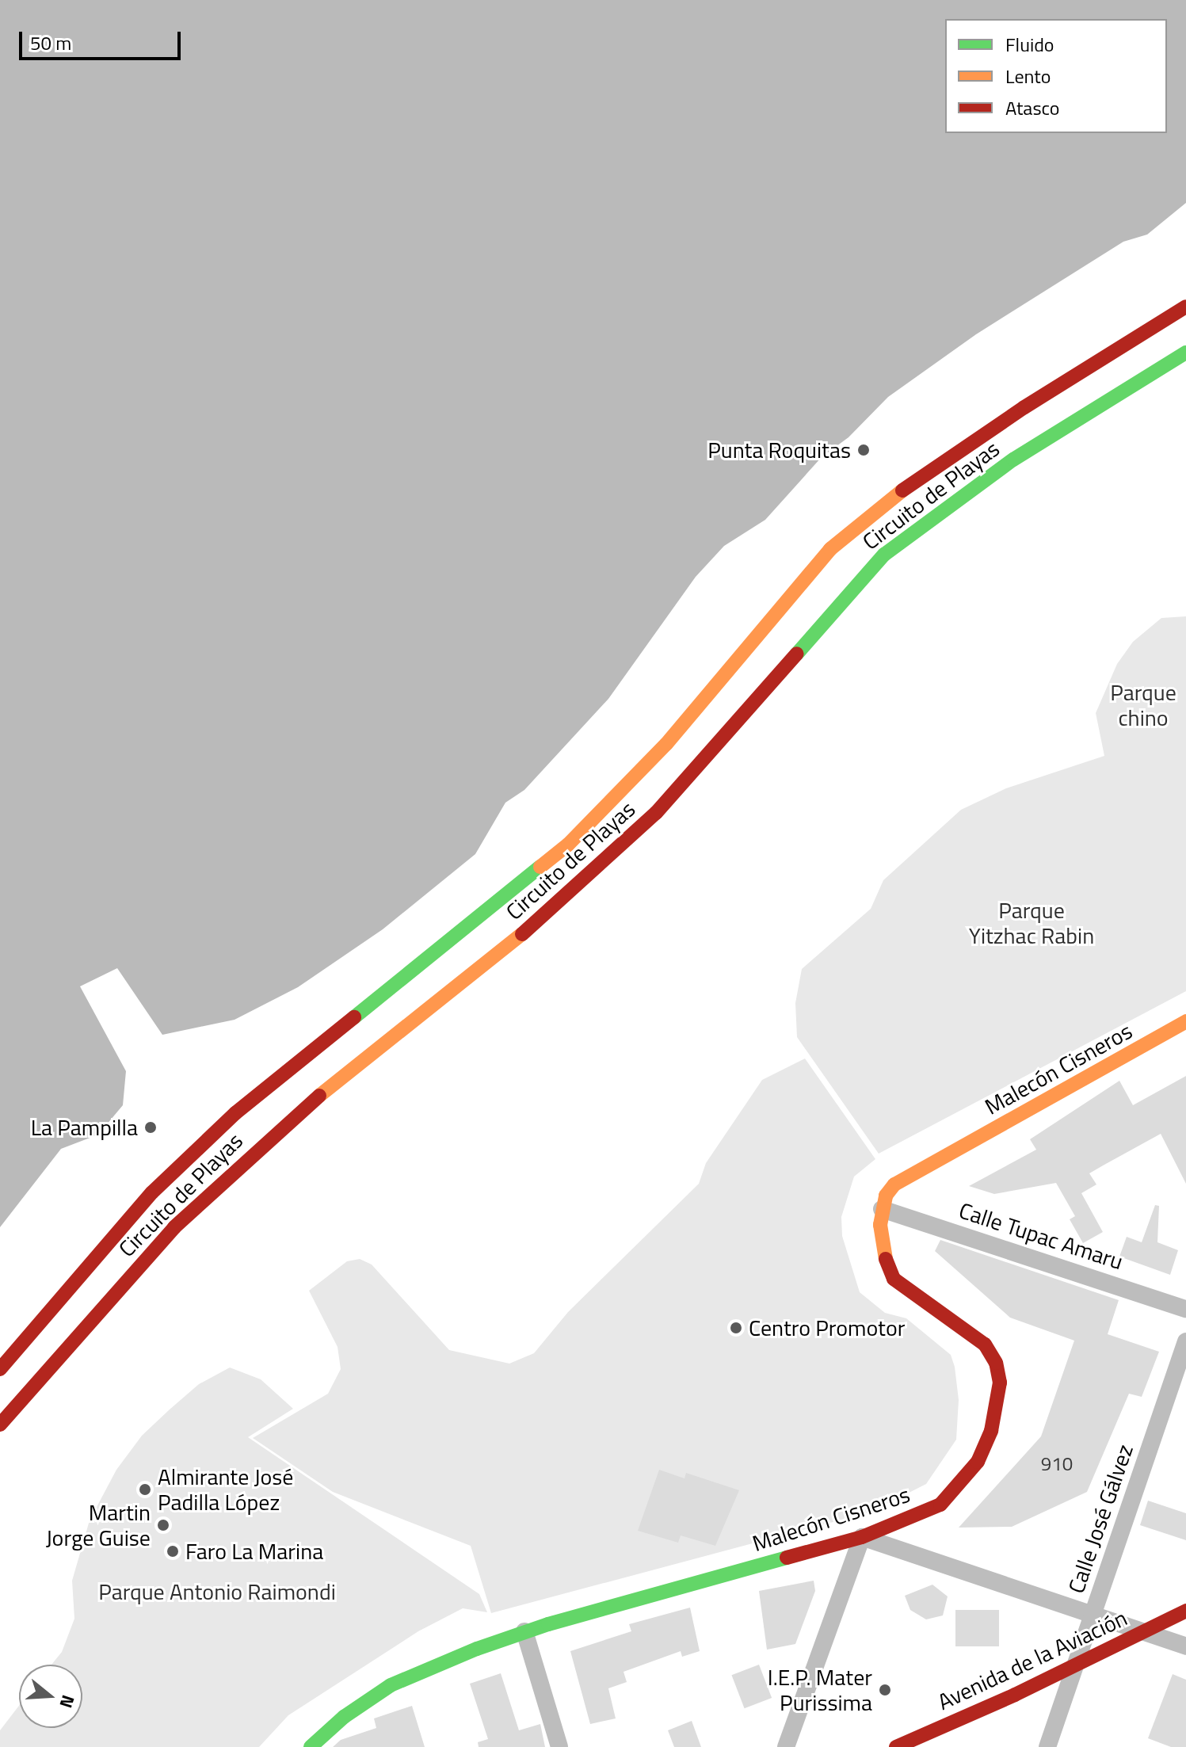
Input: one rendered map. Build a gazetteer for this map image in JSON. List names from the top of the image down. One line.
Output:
{"streets":{"main road":["Circuito de Playas","Malecón Cisneros","Avenida de la Aviación"],"street":["Calle Tupac Amaru","Calle José Gálvez"]},"crossings":[["Malecón Cisneros","Calle Tupac Amaru"],["Calle José Gálvez","Avenida de la Aviación"]],"parks":["Parque chino","Parque Yitzhac Rabin","Parque Antonio Raimondi"],"places":["Punta Roquitas","La Pampilla","Centro Promotor","Almirante José Padilla López","Martin Jorge Guise","Faro La Marina","I.E.P. Mater Purissima"],"house_numbers":["910"],"legend":["Fluido","Lento","Atasco"],"scale_bar":"50 m","north":"right"}
